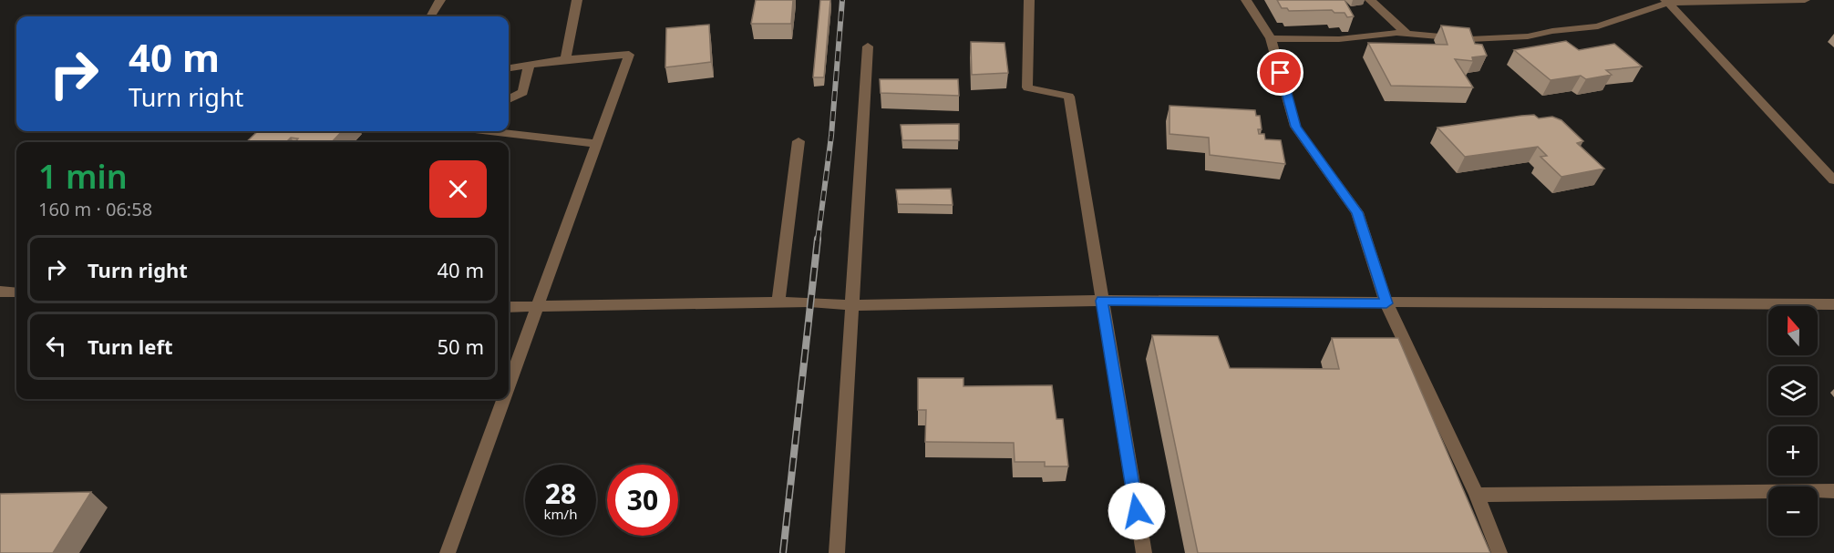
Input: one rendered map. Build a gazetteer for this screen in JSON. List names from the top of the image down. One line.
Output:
{"north":"top","page":{"turn":["40 m","Turn right"],"heading":["1 min","160 m · 06:58"],"list":[{"name":"Turn right","value":"40 m"},{"name":"Turn left","value":"50 m"}],"map_buttons":["+","−"],"speed":"28 km/h","limit":"30"}}
